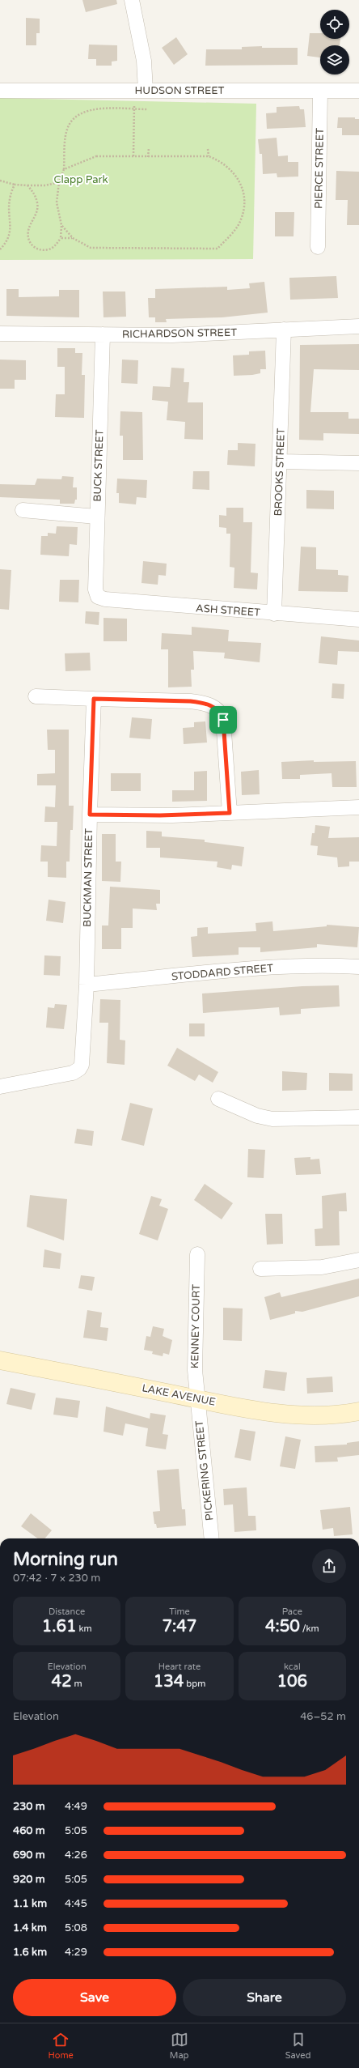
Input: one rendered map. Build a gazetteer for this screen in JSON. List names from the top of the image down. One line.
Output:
{"streets":{"street":["HUDSON STREET","PIERCE STREET","RICHARDSON STREET","BUCK STREET","BROOKS STREET","ASH STREET","BUCKMAN STREET","STODDARD STREET","KENNEY COURT","LAKE AVENUE","PICKERING STREET"]},"crossings":[["HUDSON STREET","PIERCE STREET"],["RICHARDSON STREET","BUCK STREET"],["RICHARDSON STREET","BROOKS STREET"],["BUCK STREET","ASH STREET"],["BROOKS STREET","ASH STREET"],["BUCKMAN STREET","STODDARD STREET"],["KENNEY COURT","LAKE AVENUE"],["KENNEY COURT","PICKERING STREET"],["LAKE AVENUE","PICKERING STREET"]],"parks":["Clapp Park"],"page":{"heading":["Morning run","07:42 · 7 × 230 m"],"stats":[["Distance","1.61 km"],["Time","7:47"],["Pace","4:50 /km"],["Elevation","42 m"],["Heart rate","134 bpm"],["kcal","106"]],"chart":["Elevation","46–52 m"],"list":[{"name":"230 m","note":"4:49"},{"name":"460 m","note":"5:05"},{"name":"690 m","note":"4:26"},{"name":"920 m","note":"5:05"},{"name":"1.1 km","note":"4:45"},{"name":"1.4 km","note":"5:08"},{"name":"1.6 km","note":"4:29"}],"buttons":["Save","Share"],"tabs":["Home","Map","Saved"]}}
